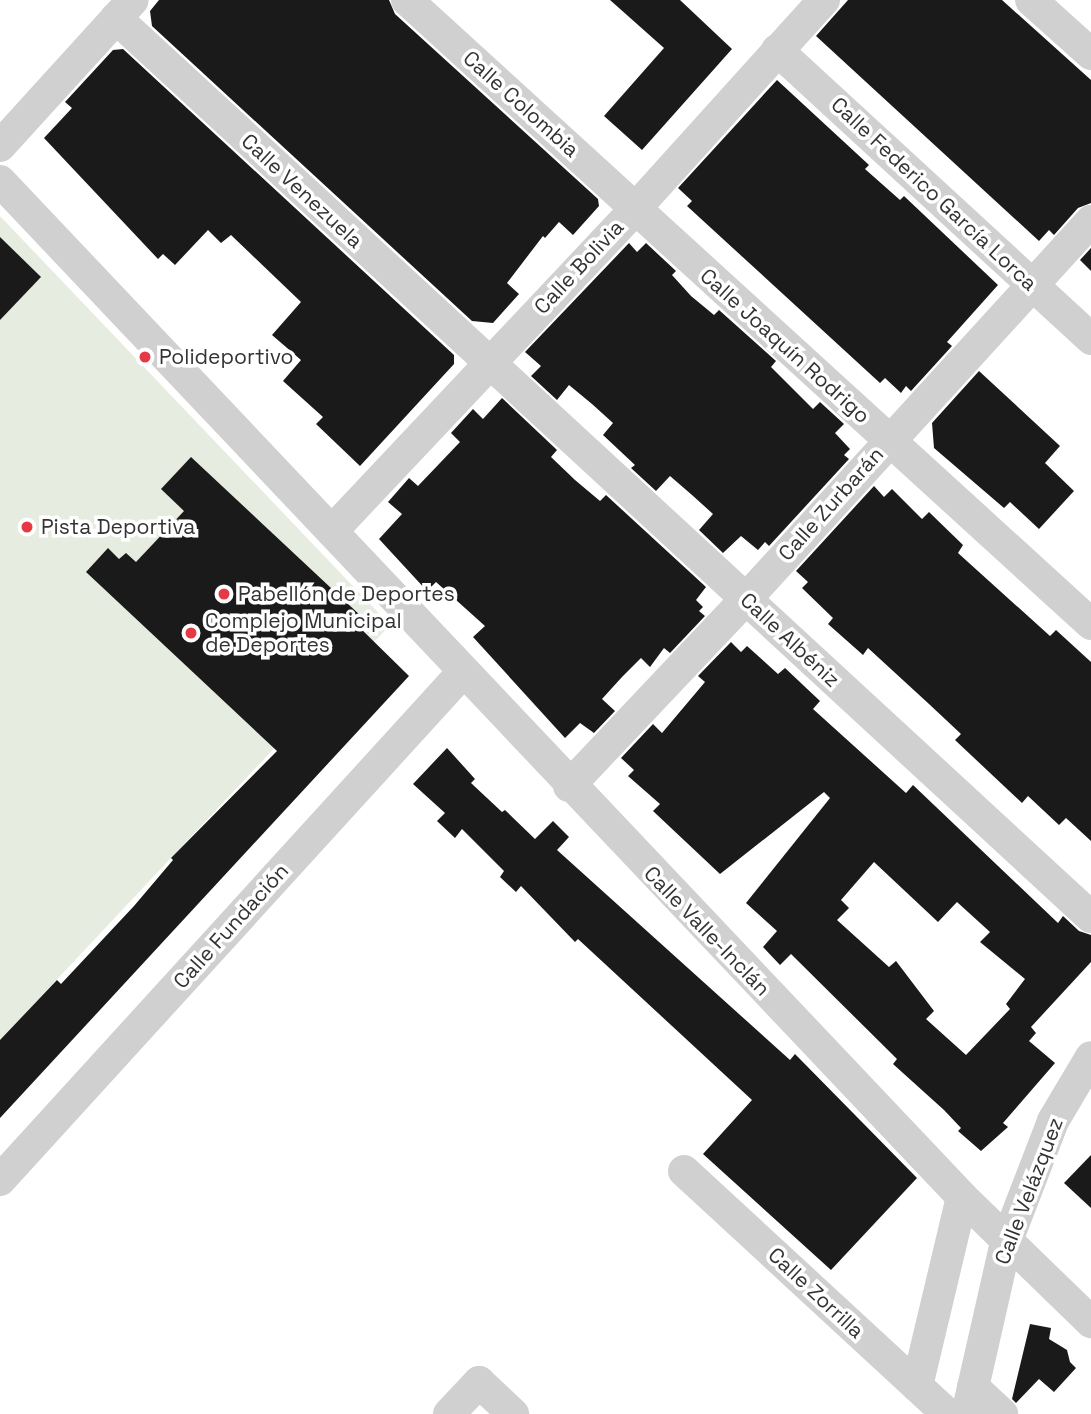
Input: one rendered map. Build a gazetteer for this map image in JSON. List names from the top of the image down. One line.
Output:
{"streets":{"street":["Calle Colombia","Calle Venezuela","Calle Federico García Lorca","Calle Bolivia","Calle Joaquín Rodrigo","Calle Zurbarán","Calle Albéniz","Calle Fundación","Calle Valle-Inclán","Calle Velázquez","Calle Zorrilla"]},"crossings":[["Calle Colombia","Calle Bolivia"],["Calle Colombia","Calle Joaquín Rodrigo"],["Calle Venezuela","Calle Bolivia"],["Calle Venezuela","Calle Albéniz"],["Calle Federico García Lorca","Calle Bolivia"],["Calle Federico García Lorca","Calle Zurbarán"],["Calle Bolivia","Calle Joaquín Rodrigo"],["Calle Bolivia","Calle Albéniz"],["Calle Bolivia","Calle Valle-Inclán"],["Calle Joaquín Rodrigo","Calle Zurbarán"],["Calle Zurbarán","Calle Albéniz"],["Calle Zurbarán","Calle Valle-Inclán"],["Calle Fundación","Calle Valle-Inclán"],["Calle Valle-Inclán","Calle Velázquez"]],"places":["Polideportivo","Pista Deportiva","Pabellón de Deportes","Complejo Municipal de Deportes"]}
